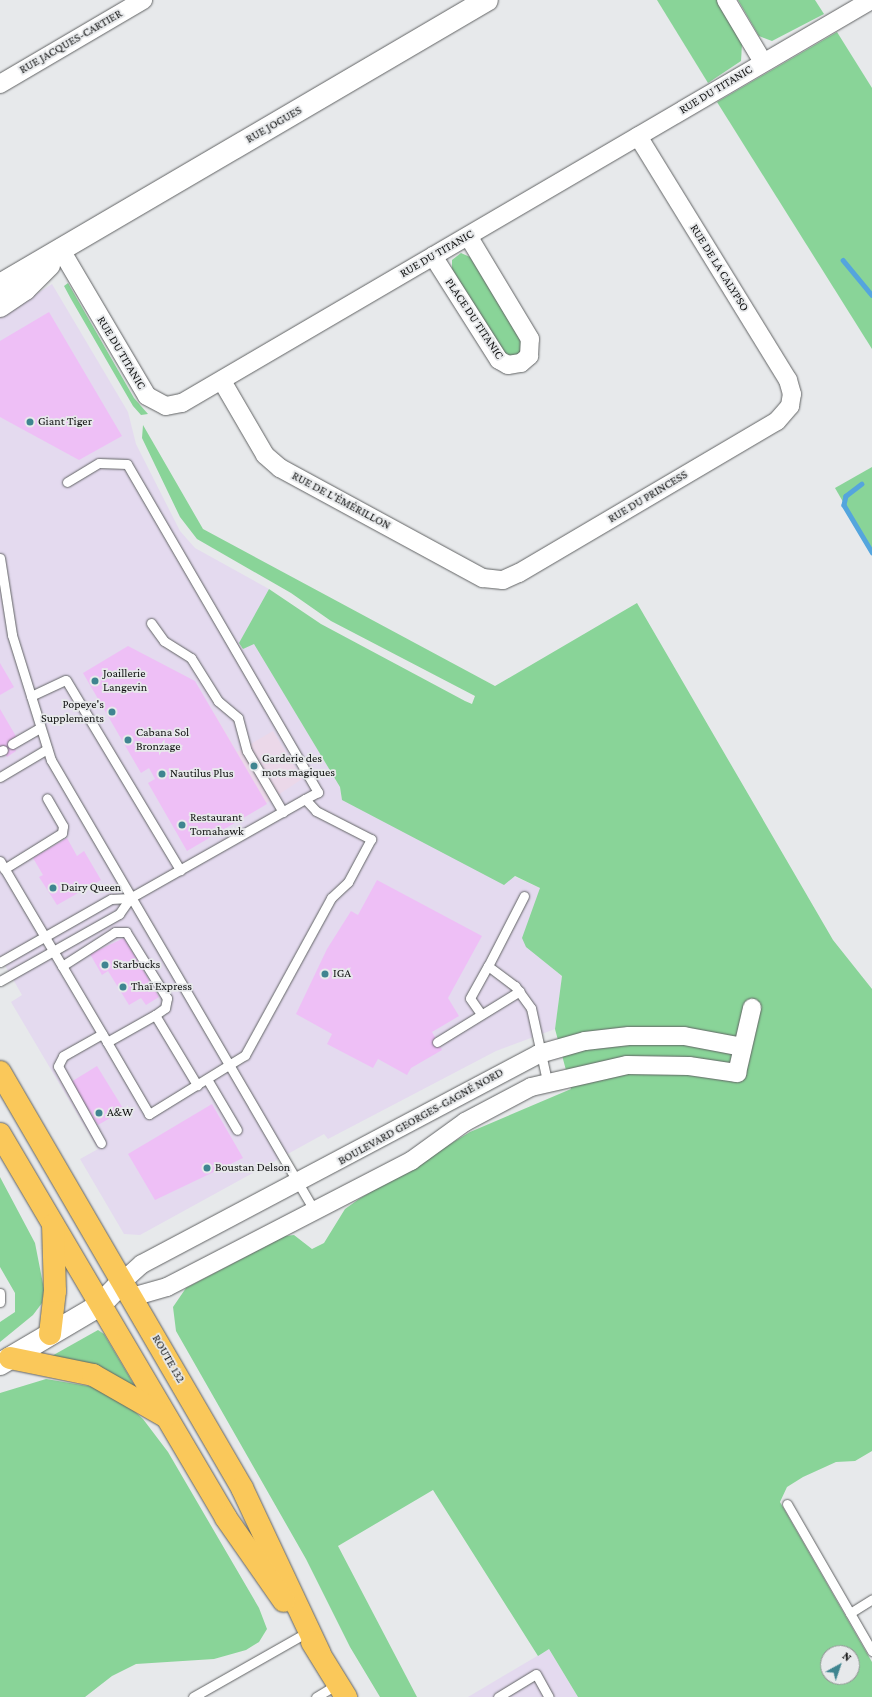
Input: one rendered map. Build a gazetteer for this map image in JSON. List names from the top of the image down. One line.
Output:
{"streets":{"highway":["ROUTE 132"],"street":["RUE JACQUES-CARTIER","RUE DU TITANIC","RUE JOGUES","RUE DE LA CALYPSO","PLACE DU TITANIC","RUE DU PRINCESS","RUE DE L'ÉMÉRILLON","BOULEVARD GEORGES-GAGNÉ NORD"]},"crossings":[["RUE DU TITANIC","RUE JOGUES"],["RUE DU TITANIC","RUE DE LA CALYPSO"],["RUE DU TITANIC","PLACE DU TITANIC"],["RUE DU TITANIC","RUE DE L'ÉMÉRILLON"],["RUE DE LA CALYPSO","RUE DU PRINCESS"],["RUE DU PRINCESS","RUE DE L'ÉMÉRILLON"],["BOULEVARD GEORGES-GAGNÉ NORD","ROUTE 132"]],"places":["Giant Tiger","Joaillerie Langevin","Popeye's Supplements","Cabana Sol Bronzage","Garderie des mots magiques","Nautilus Plus","Restaurant Tomahawk","Dairy Queen","Starbucks","IGA","Thaï Express","A&W","Boustan Delson"],"north":"top right"}
